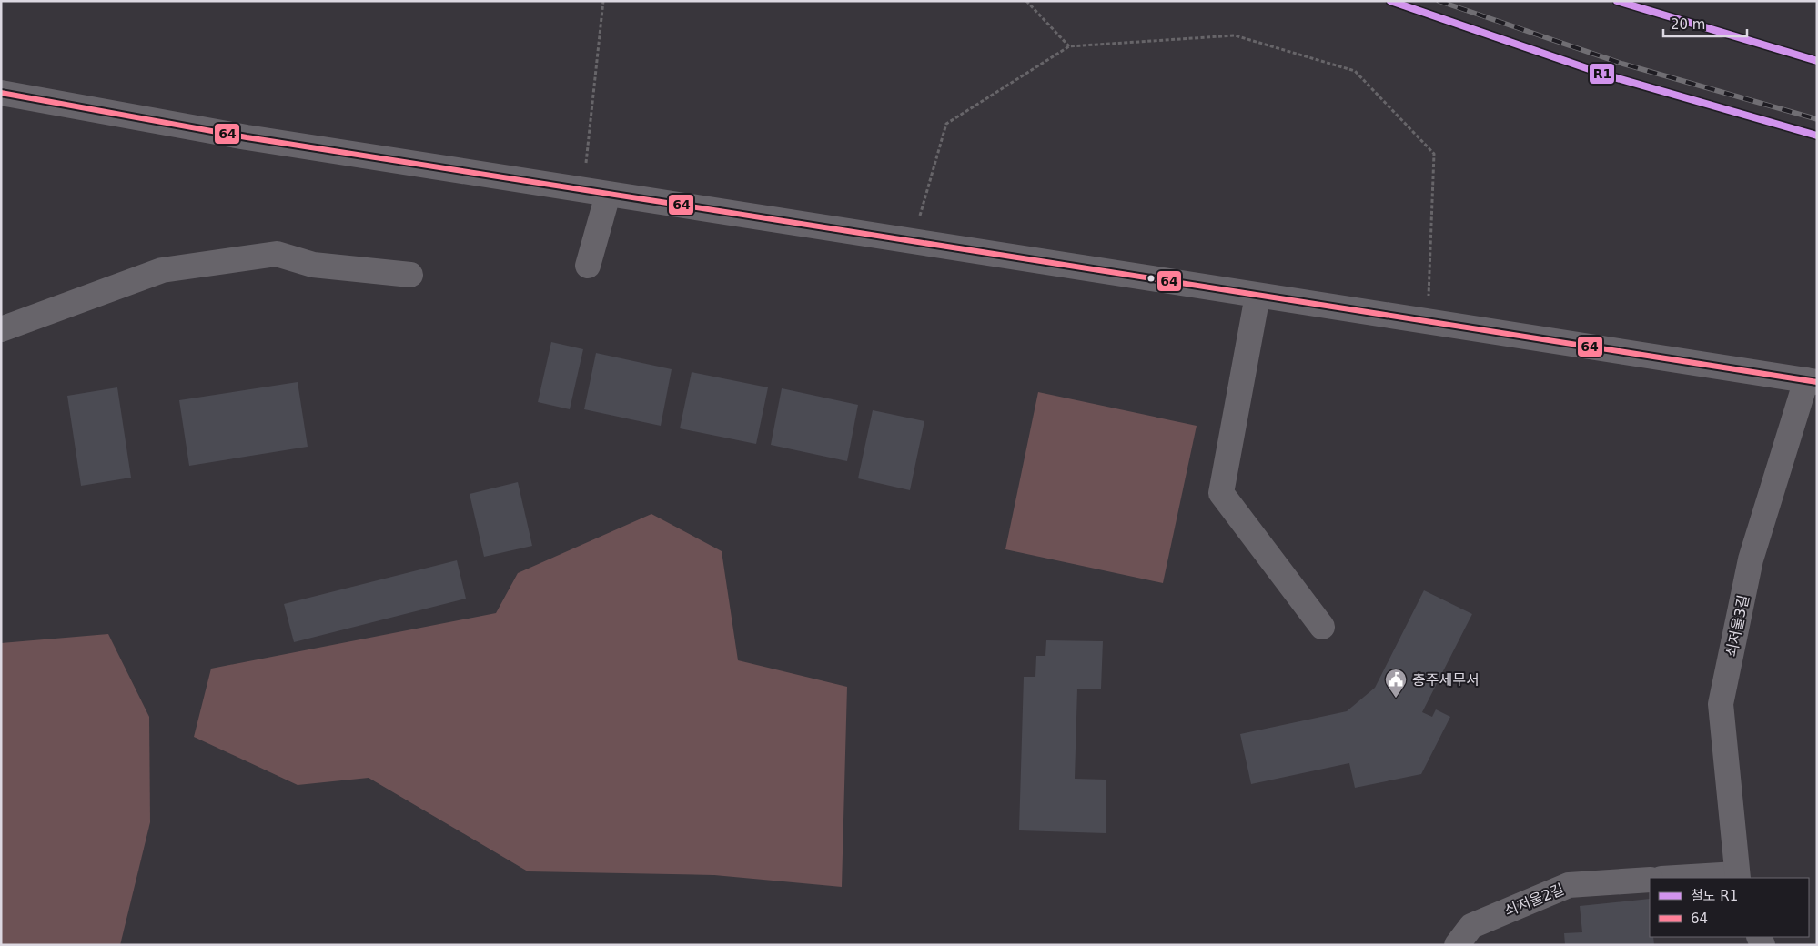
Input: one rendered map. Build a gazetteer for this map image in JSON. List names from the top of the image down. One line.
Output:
{"streets":{"street":["쇠저울3길","쇠저울2길"]},"places":{"public building":["충주세무서"]},"lines":["rail line R1","transit line 64"],"legend":["철도 R1","64"],"scale_bar":"20 m"}
